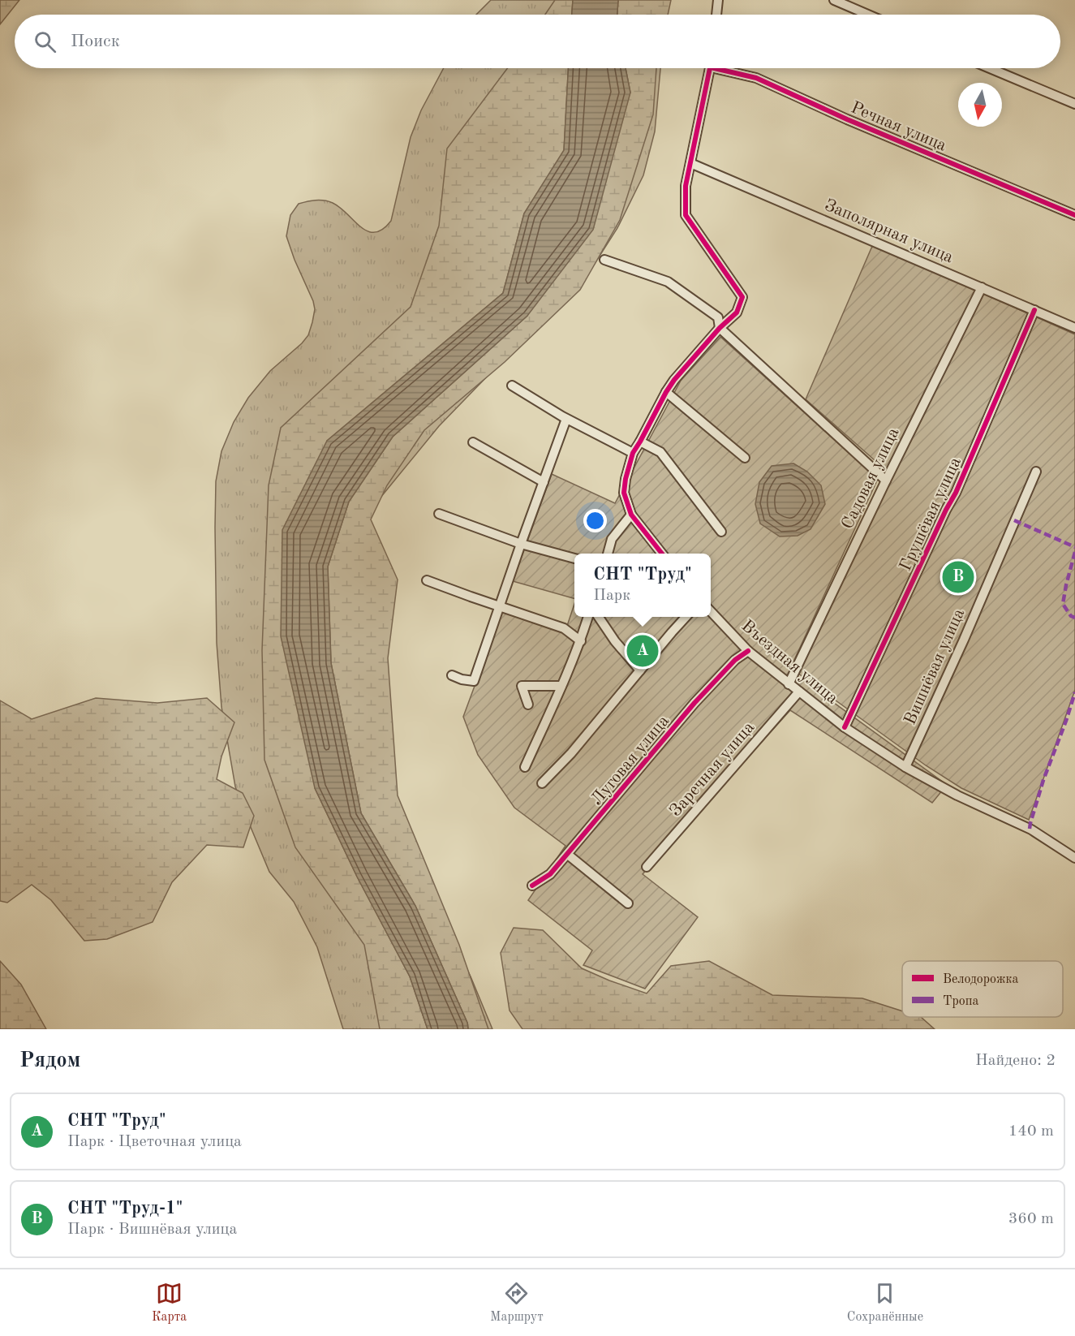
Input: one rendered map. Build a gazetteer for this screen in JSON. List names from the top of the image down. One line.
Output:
{"streets":{"street":["Речная улица","Заполярная улица","Садовая улица","Грушёвая улица","Въездная улица","Вишнёвая улица","Луговая улица","Заречная улица"]},"crossings":[["Заполярная улица","Садовая улица"],["Заполярная улица","Грушёвая улица"],["Садовая улица","Въездная улица"],["Грушёвая улица","Въездная улица"],["Въездная улица","Вишнёвая улица"],["Въездная улица","Луговая улица"],["Въездная улица","Заречная улица"]],"legend":["Велодорожка","Тропа"],"north":"bottom","page":{"search":"Поиск","popup":["СНТ \"Труд\"","Парк"],"pins":["B","A"],"heading":["Рядом","Найдено: 2"],"list":[{"mark":"A","name":"СНТ \"Труд\"","note":"Парк · Цветочная улица","value":"140 m"},{"mark":"B","name":"СНТ \"Труд-1\"","note":"Парк · Вишнёвая улица","value":"360 m"}],"nav":["Карта","Маршрут","Сохранённые"]}}
